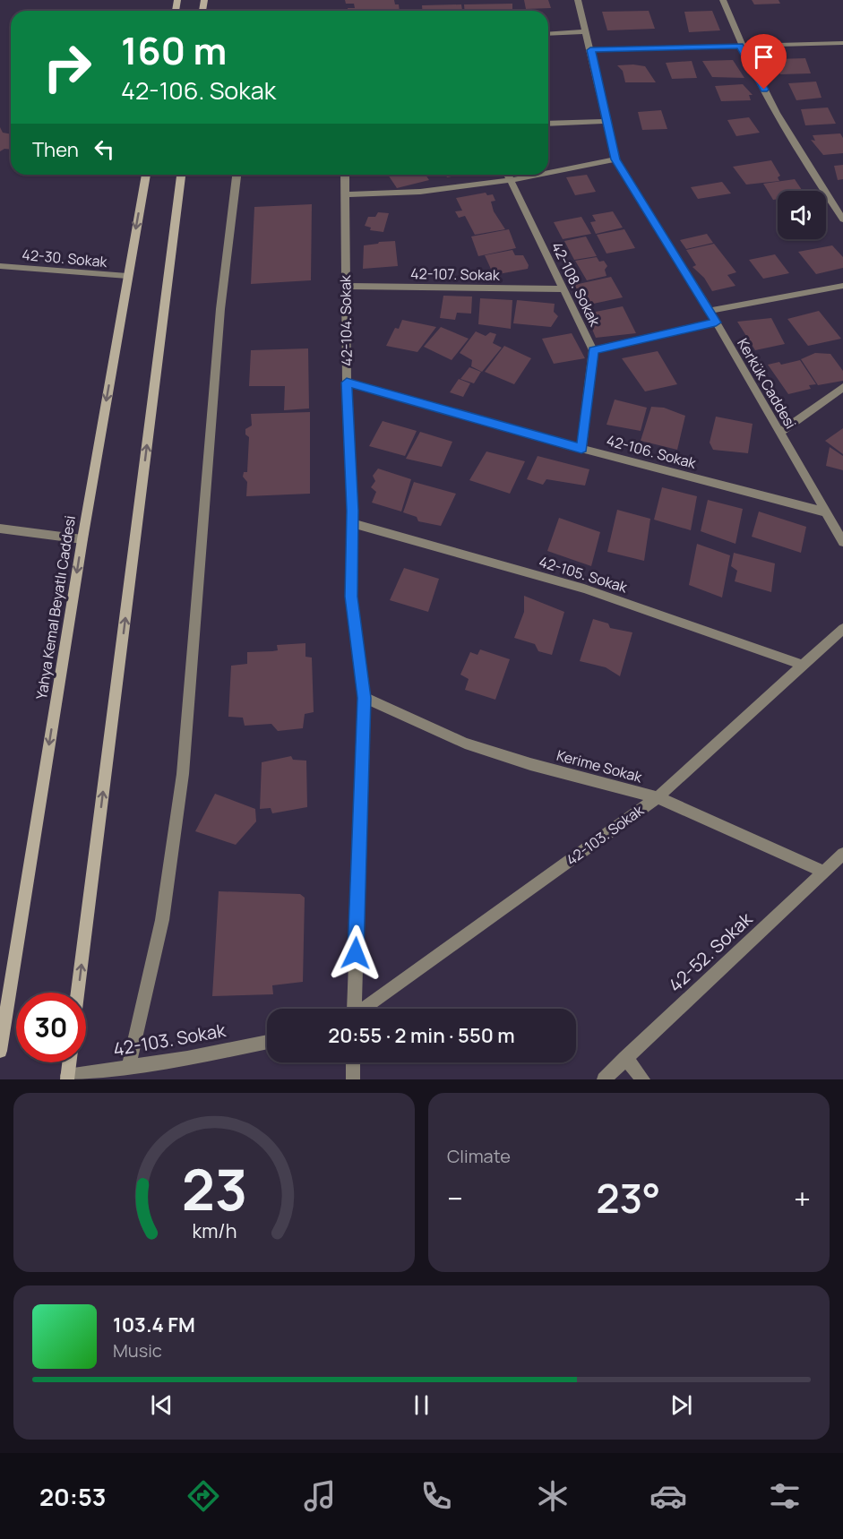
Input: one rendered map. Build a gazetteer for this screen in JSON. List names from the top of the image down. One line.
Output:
{"streets":{"street":["42-30. Sokak","42-107. Sokak","42-108. Sokak","42-104. Sokak","Kerkük Caddesi","42-106. Sokak","42-105. Sokak","Yahya Kemal Beyatlı Caddesi","Kerime Sokak","42-103. Sokak","42-52. Sokak"]},"crossings":[["42-30. Sokak","Yahya Kemal Beyatlı Caddesi"],["42-107. Sokak","42-108. Sokak"],["42-107. Sokak","42-104. Sokak"],["42-108. Sokak","42-106. Sokak"],["42-104. Sokak","42-106. Sokak"],["42-104. Sokak","42-105. Sokak"],["42-104. Sokak","Kerime Sokak"],["Kerkük Caddesi","42-106. Sokak"],["42-105. Sokak","42-103. Sokak"],["Kerime Sokak","42-103. Sokak"],["Kerime Sokak","42-52. Sokak"]],"page":{"turn":["160 m","42-106. Sokak"],"then":"Then","limit":"30","trip":"20:55 · 2 min · 550 m","tile":"Climate","heat":["−","23°","+"],"song":["103.4 FM","Music"],"tabs":"20:53","gauge":["23","km/h"]}}
